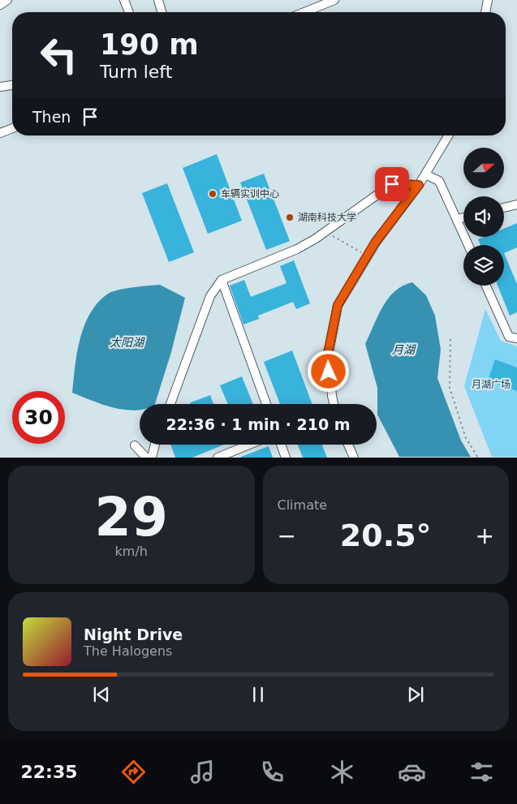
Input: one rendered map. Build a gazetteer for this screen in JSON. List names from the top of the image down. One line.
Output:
{"water":["太阳湖","月湖"],"parks":["月湖广场"],"places":["车辆实训中心","湖南科技大学"],"north":"right","page":{"turn":["190 m","Turn left"],"then":"Then","limit":"30","trip":"22:36 · 1 min · 210 m","tile":[["29","km/h"],"Climate"],"heat":["−","20.5°","+"],"song":["Night Drive","The Halogens"],"tabs":"22:35"}}
